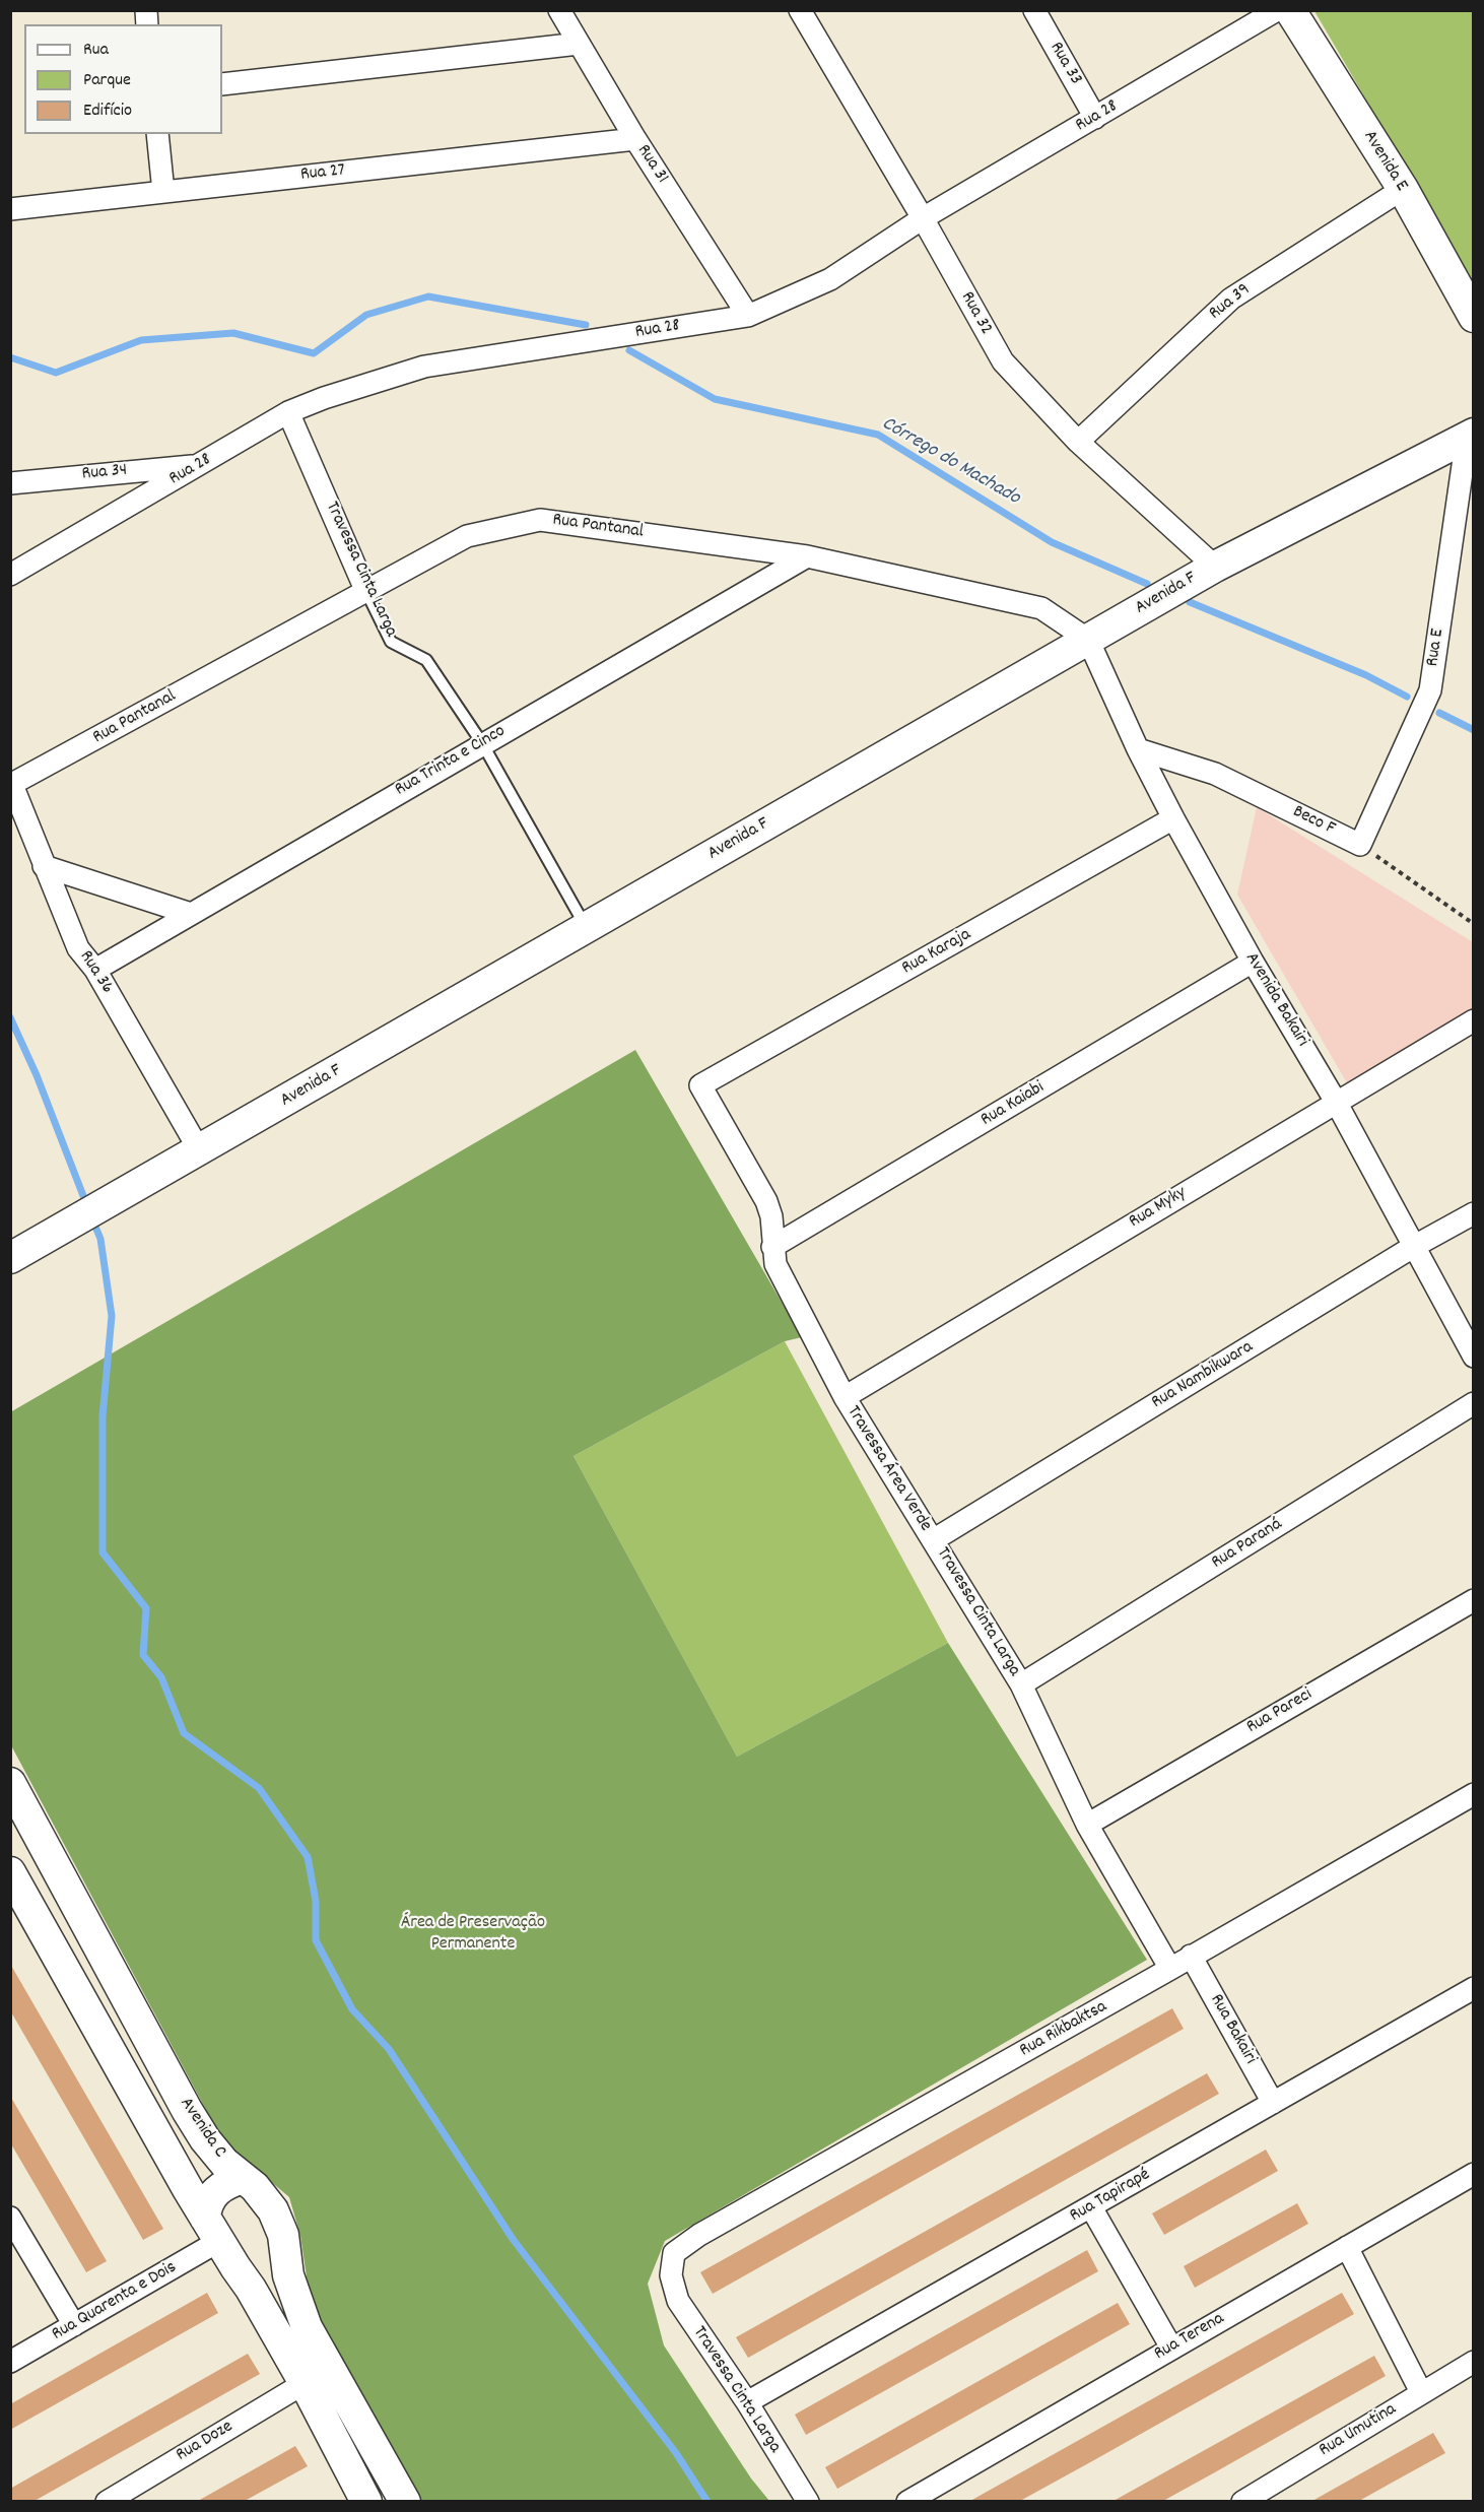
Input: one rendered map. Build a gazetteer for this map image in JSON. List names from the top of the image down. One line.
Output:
{"streets":{"street":["Rua 33","Rua 28","Avenida E","Rua 31","Rua 27","Rua 39","Rua 32","Rua 34","Rua Pantanal","Travessa Cinta Larga","Avenida F","Rua E","Rua Trinta e Cinco","Beco F","Rua Karaja","Rua 36","Avenida Bakairi","Rua Kaiabi","Rua Myky","Rua Nambikwara","Travessa Área Verde","Rua Paraná","Rua Pareci","Rua Rikbaktsa","Rua Bakairi","Avenida C","Rua Tapirapé","Rua Quarenta e Dois","Rua Terena","Rua Umutina","Rua Doze"]},"crossings":[["Rua 33","Rua 28"],["Rua 28","Rua 31"],["Rua 28","Rua 32"],["Rua 28","Rua 34"],["Rua 28","Travessa Cinta Larga"],["Avenida E","Rua 39"],["Rua 31","Rua 27"],["Rua 39","Rua 32"],["Rua 32","Avenida F"],["Rua Pantanal","Travessa Cinta Larga"],["Rua Pantanal","Avenida F"],["Rua Pantanal","Rua Trinta e Cinco"],["Rua Pantanal","Rua 36"],["Rua Pantanal","Avenida Bakairi"],["Travessa Cinta Larga","Avenida F"],["Travessa Cinta Larga","Rua Trinta e Cinco"],["Travessa Cinta Larga","Rua Nambikwara"],["Travessa Cinta Larga","Travessa Área Verde"],["Travessa Cinta Larga","Rua Paraná"],["Travessa Cinta Larga","Rua Pareci"],["Travessa Cinta Larga","Rua Rikbaktsa"],["Travessa Cinta Larga","Rua Tapirapé"],["Avenida F","Rua E"],["Avenida F","Rua 36"],["Avenida F","Avenida Bakairi"],["Rua E","Beco F"],["Rua Trinta e Cinco","Rua 36"],["Beco F","Avenida Bakairi"],["Rua Karaja","Avenida Bakairi"],["Rua Karaja","Rua Kaiabi"],["Rua Karaja","Travessa Área Verde"],["Avenida Bakairi","Rua Kaiabi"],["Avenida Bakairi","Rua Myky"],["Avenida Bakairi","Rua Nambikwara"],["Rua Kaiabi","Travessa Área Verde"],["Rua Myky","Travessa Área Verde"],["Rua Nambikwara","Travessa Área Verde"],["Rua Rikbaktsa","Rua Bakairi"],["Rua Bakairi","Rua Tapirapé"],["Avenida C","Rua Quarenta e Dois"]],"water":["Córrego do Machado"],"parks":["Área de Preservação Permanente"],"legend":["Rua","Parque","Edifício"]}
